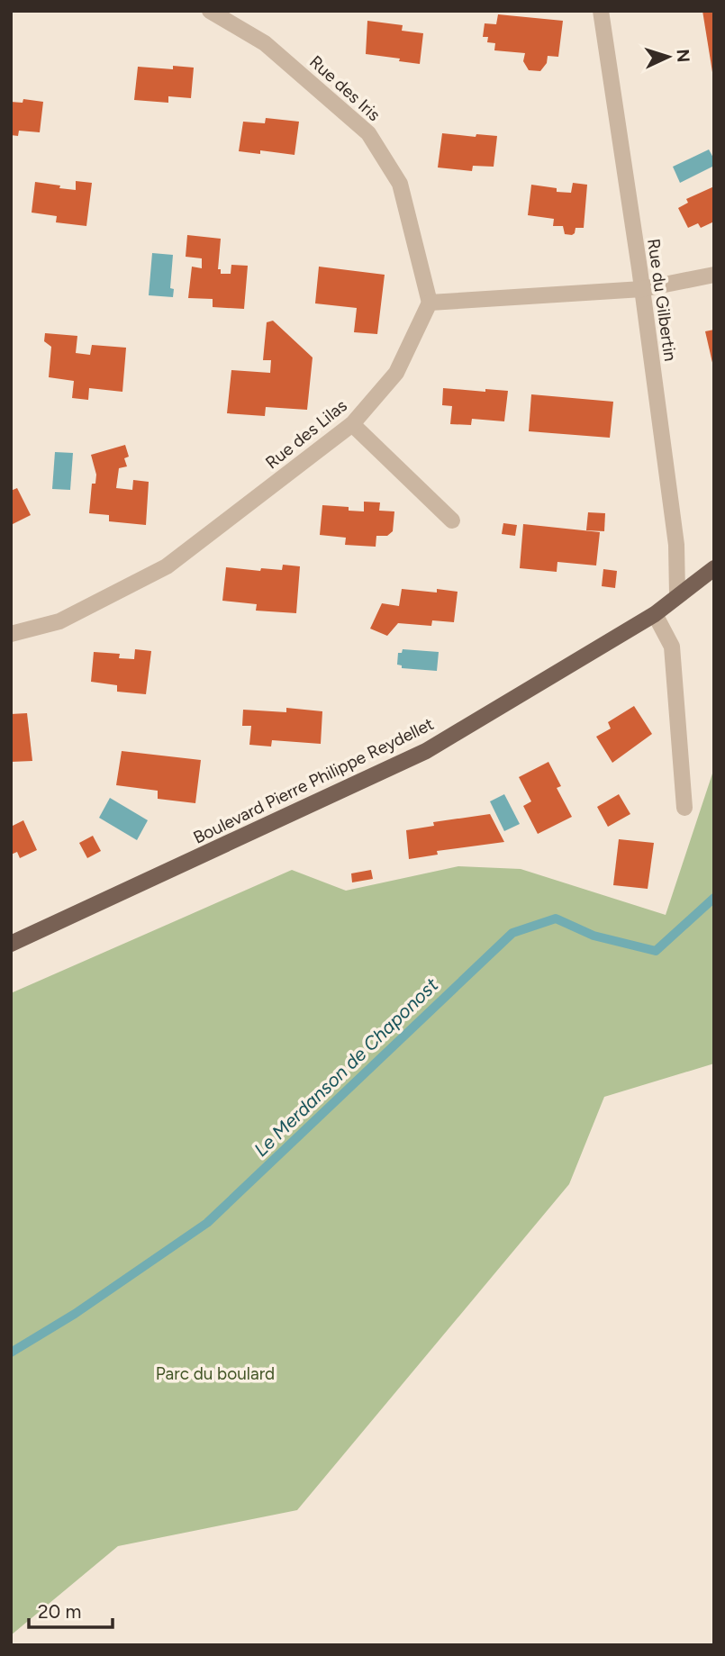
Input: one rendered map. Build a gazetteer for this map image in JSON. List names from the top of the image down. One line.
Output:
{"streets":{"main road":["Boulevard Pierre Philippe Reydellet"],"street":["Rue des Iris","Rue du Gilbertin","Rue des Lilas"]},"crossings":[["Rue des Iris","Rue des Lilas"],["Rue du Gilbertin","Boulevard Pierre Philippe Reydellet"]],"water":["Le Merdanson de Chaponost"],"parks":["Parc du boulard"],"scale_bar":"20 m","north":"right"}
